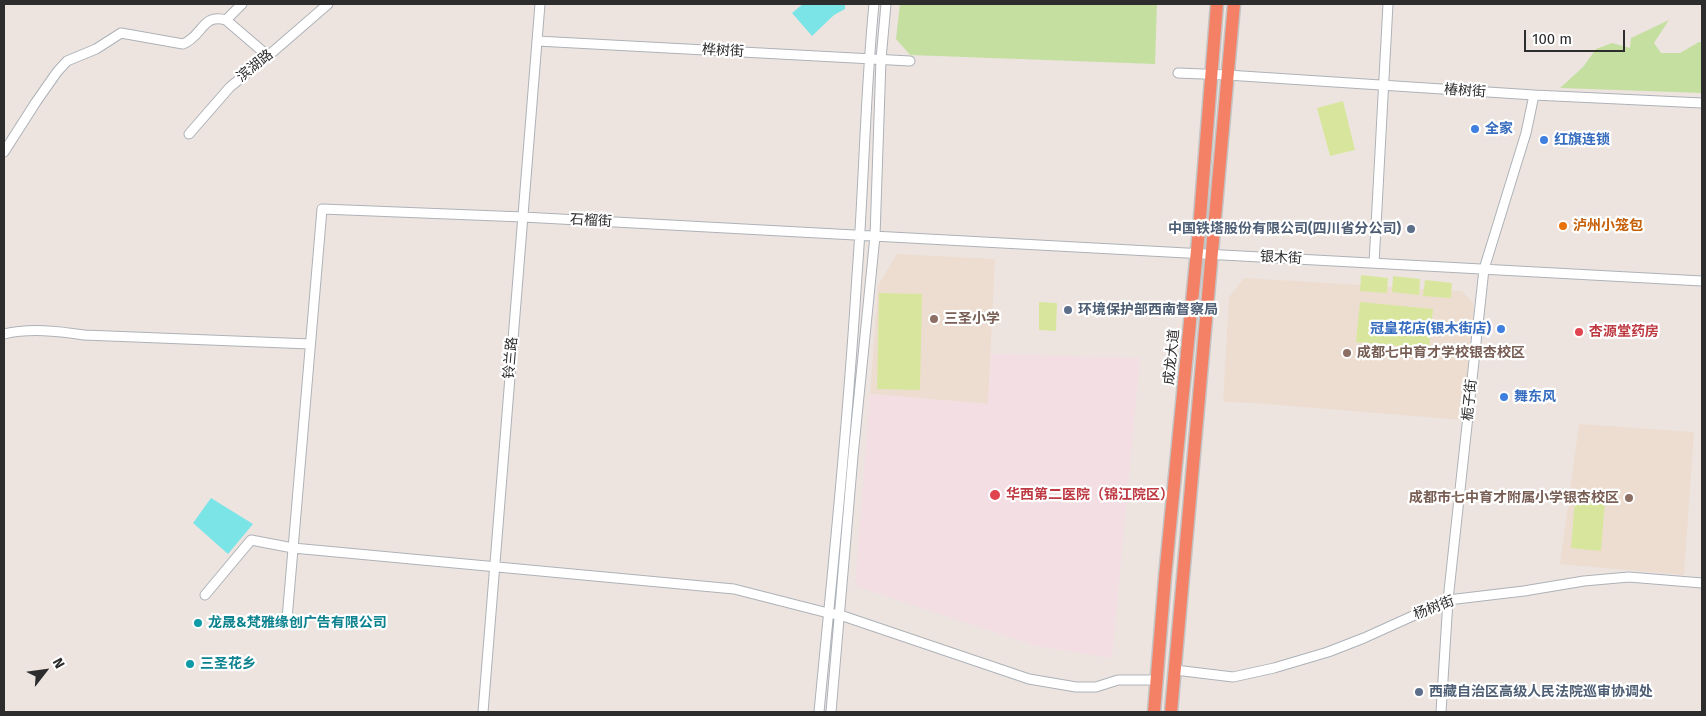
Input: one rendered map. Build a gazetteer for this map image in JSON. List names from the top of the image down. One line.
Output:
{"streets":{"highway":["成龙大道"],"street":["桦树街","滨湖路","椿树街","石榴街","银木街","铃兰路","栀子街","杨树街"]},"crossings":[["桦树街","铃兰路"],["椿树街","栀子街"],["石榴街","银木街"],["石榴街","铃兰路"],["银木街","成龙大道"],["银木街","栀子街"],["栀子街","杨树街"]],"places":["全家","红旗连锁","泸州小笼包","中国铁塔股份有限公司(四川省分公司)","环境保护部西南督察局","三圣小学","冠皇花店(银木街店)","杏源堂药房","成都七中育才学校银杏校区","舞东风","华西第二医院（锦江院区）","成都市七中育才附属小学银杏校区","龙晟&梵雅缘创广告有限公司","三圣花乡","西藏自治区高级人民法院巡审协调处"],"scale_bar":"100 m","north":"top right"}
